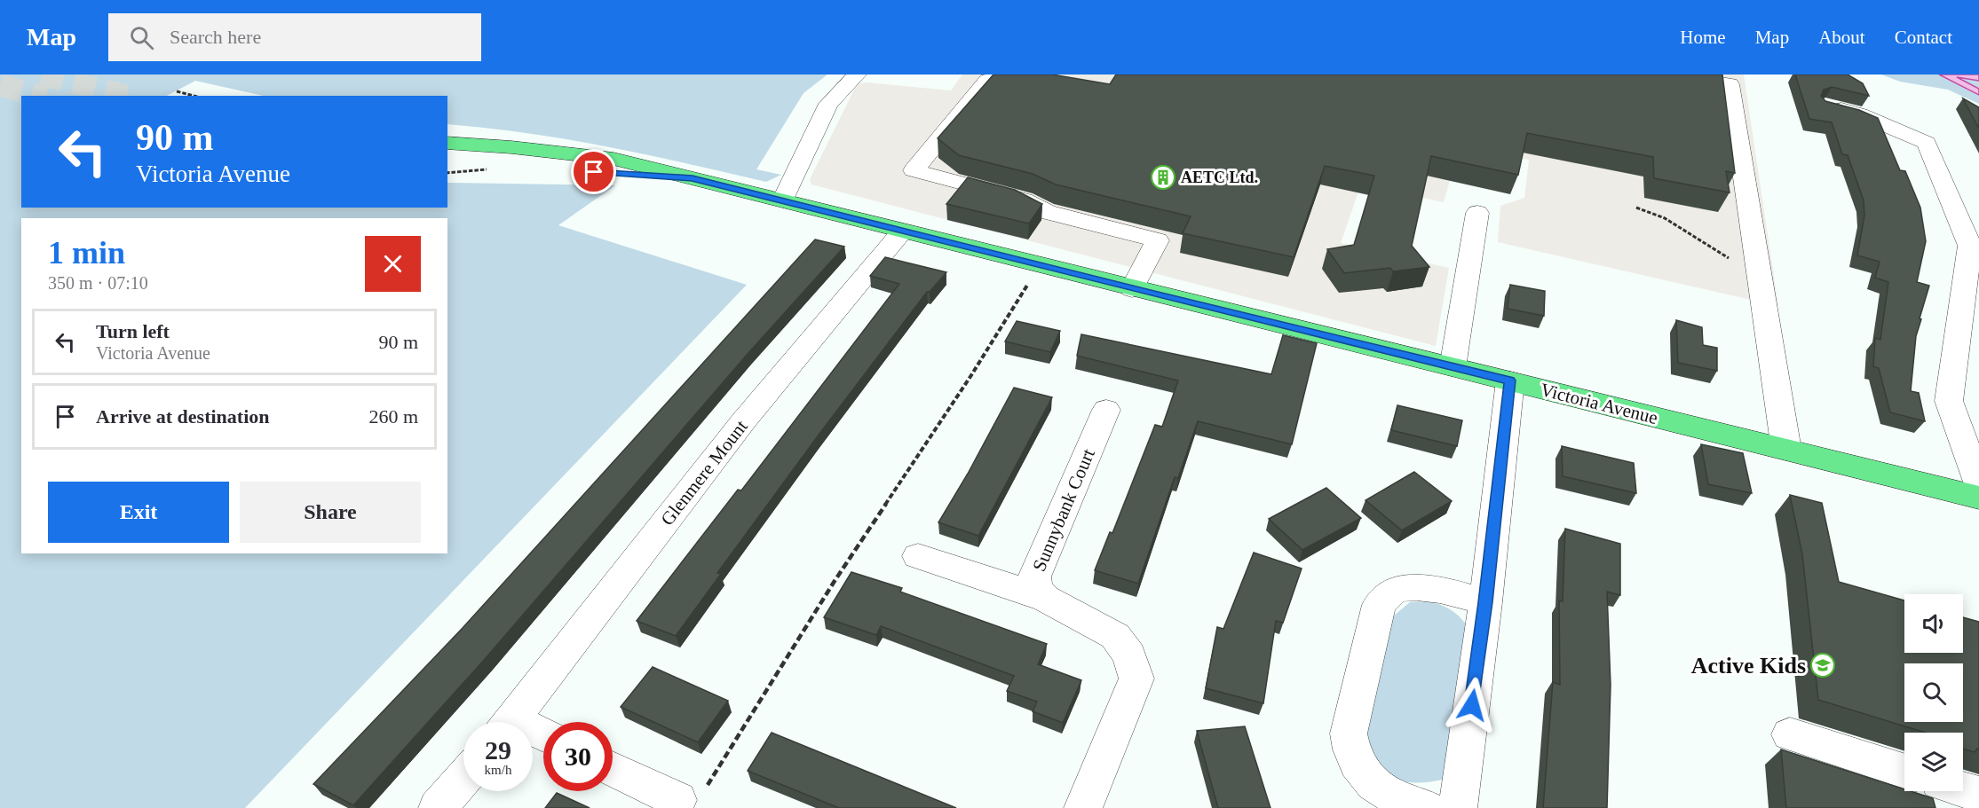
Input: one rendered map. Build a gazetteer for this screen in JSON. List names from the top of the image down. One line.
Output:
{"streets":{"highway":["Victoria Avenue"],"street":["Glenmere Mount","Sunnybank Court"]},"crossings":[["Victoria Avenue","Glenmere Mount"]],"places":{"building":["AETC Ltd."],"school or university":["Active Kids"]},"page":{"header":"Map","search":"Search here","nav":["Home","Map","About","Contact"],"turn":["90 m","Victoria Avenue"],"heading":["1 min","350 m · 07:10"],"list":[{"name":"Turn left","note":"Victoria Avenue","value":"90 m"},{"name":"Arrive at destination","value":"260 m"}],"buttons":["Exit","Share"],"speed":"29 km/h","limit":"30"}}
